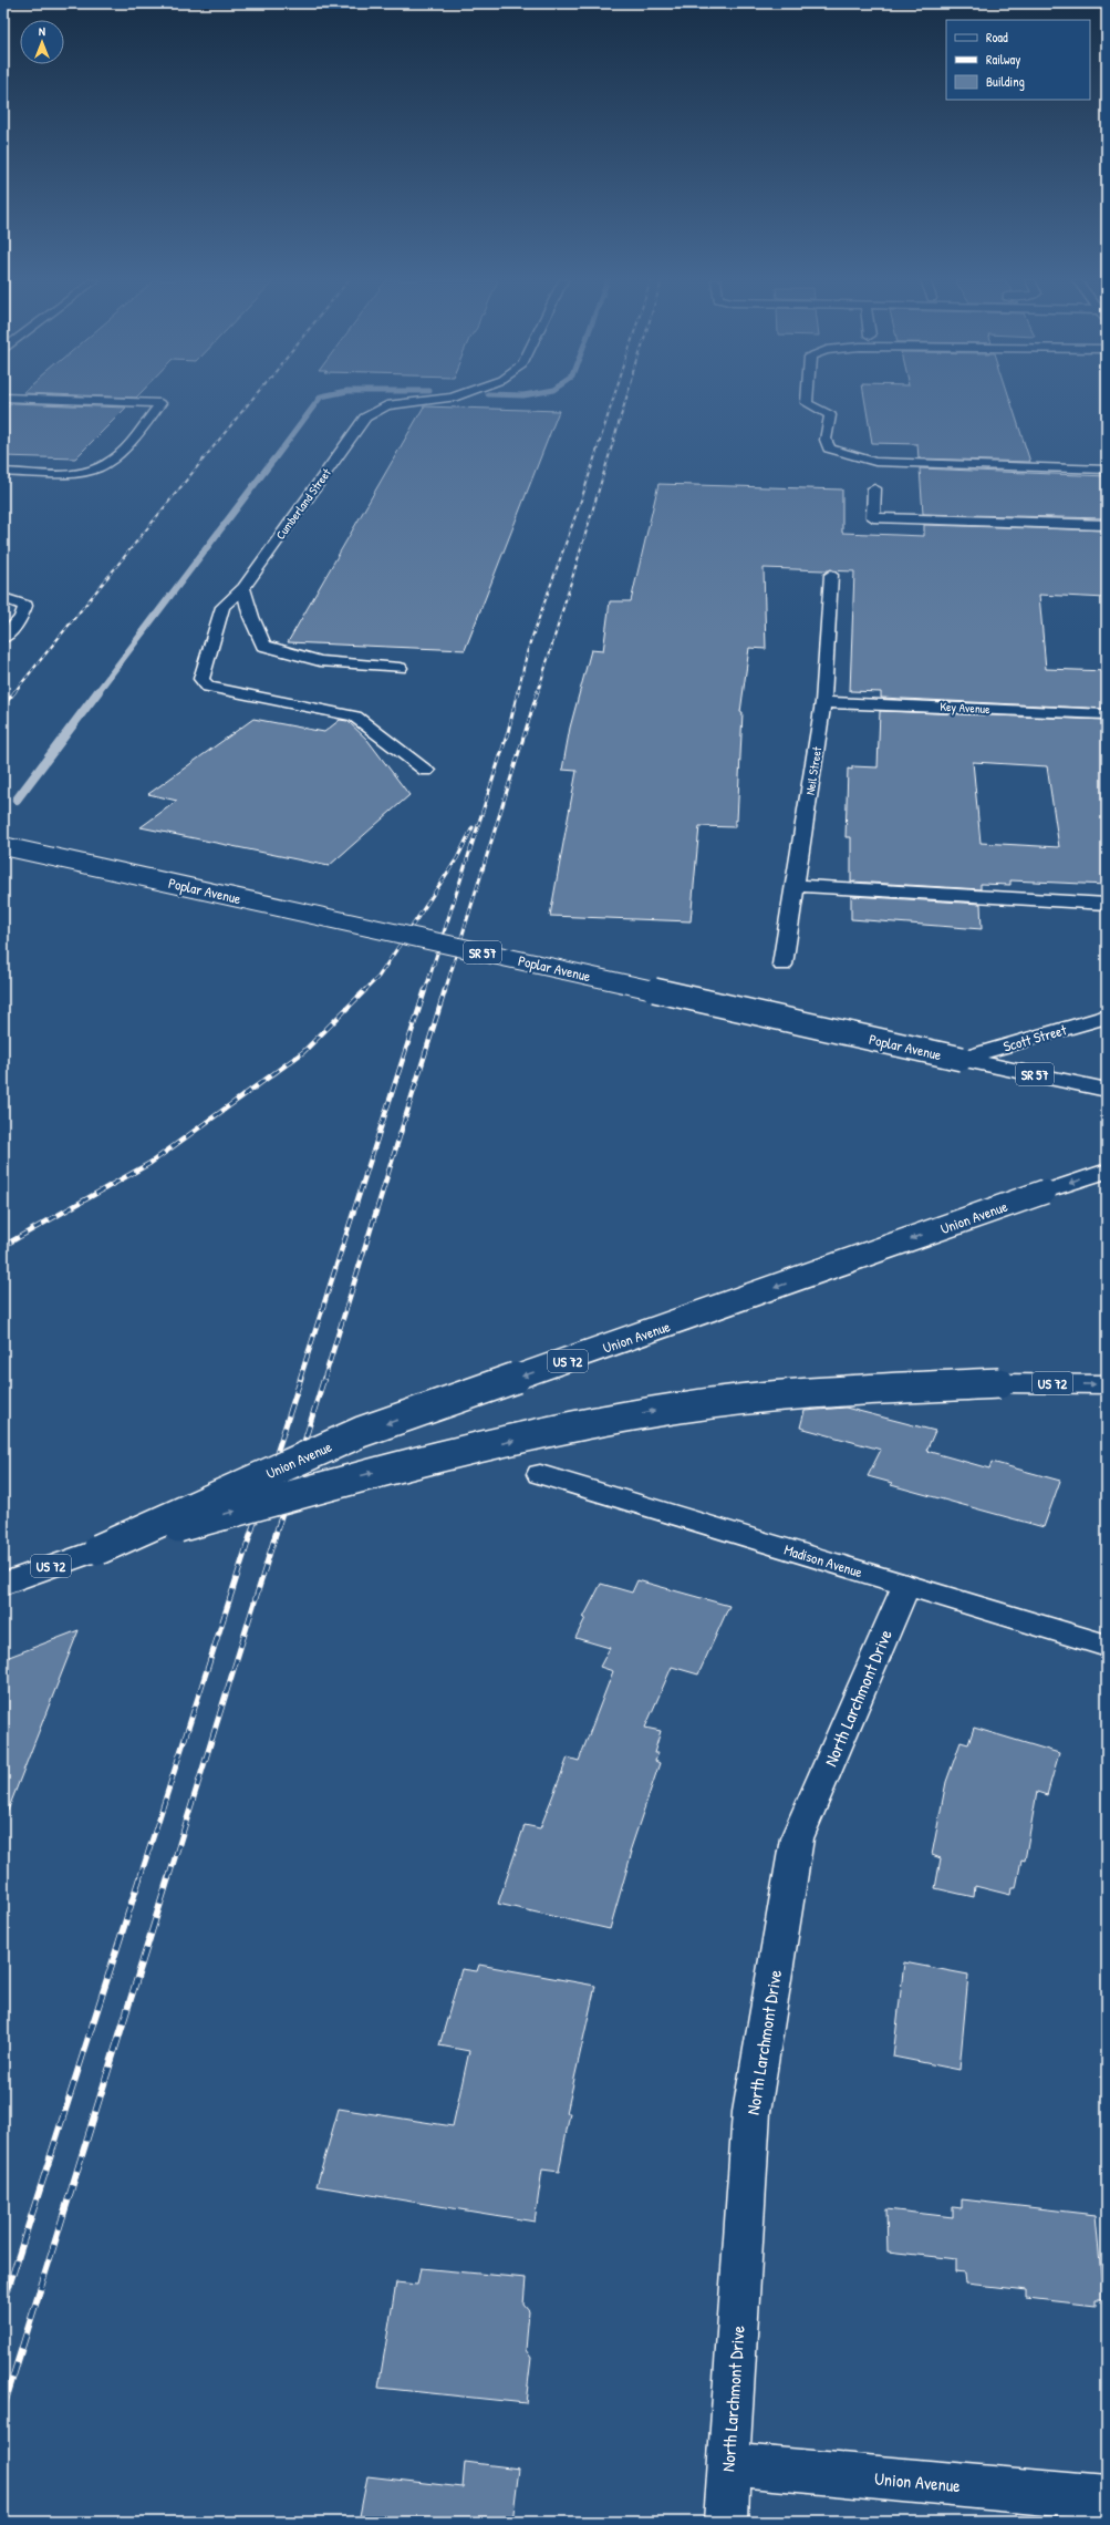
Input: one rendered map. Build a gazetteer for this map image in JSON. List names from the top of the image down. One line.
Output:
{"streets":{"street":["Cumberland Street","Key Avenue","Neil Street","Poplar Avenue","SR 57","Scott Street","Union Avenue","US 72","Madison Avenue","North Larchmont Drive"]},"crossings":[["Key Avenue","Neil Street"],["Poplar Avenue","Scott Street"],["Union Avenue","North Larchmont Drive"],["Madison Avenue","North Larchmont Drive"]],"legend":["Road","Railway","Building"],"north":"top"}
